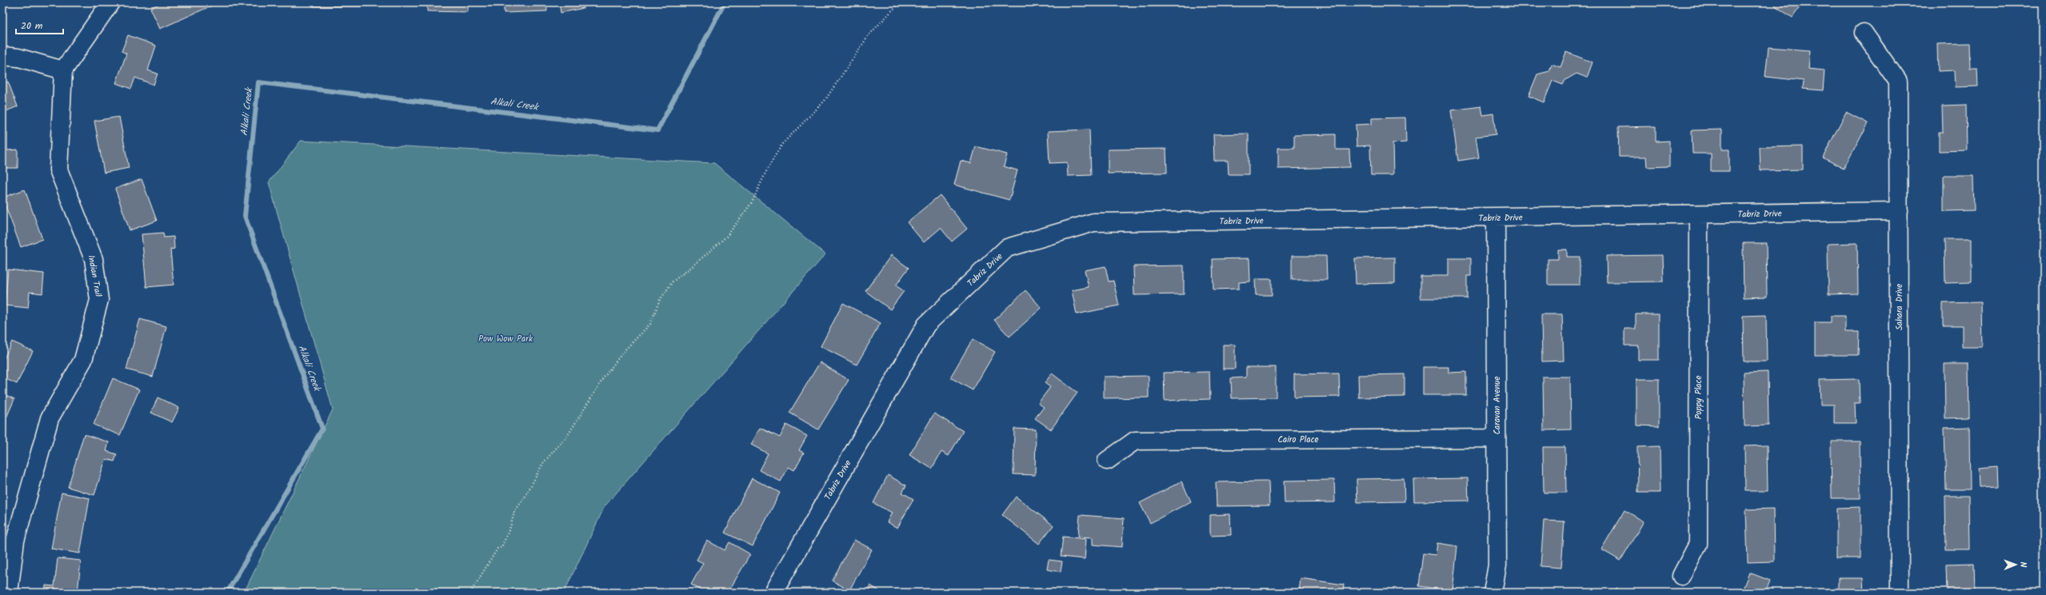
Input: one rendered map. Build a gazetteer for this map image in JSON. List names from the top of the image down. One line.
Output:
{"streets":{"street":["Tabriz Drive","Indian Trail","Sahara Drive","Poppy Place","Caravan Avenue","Cairo Place"]},"crossings":[["Tabriz Drive","Sahara Drive"],["Tabriz Drive","Poppy Place"],["Tabriz Drive","Caravan Avenue"],["Caravan Avenue","Cairo Place"]],"water":["Alkali Creek"],"parks":["Pow Wow Park"],"scale_bar":"20 m","north":"right"}
